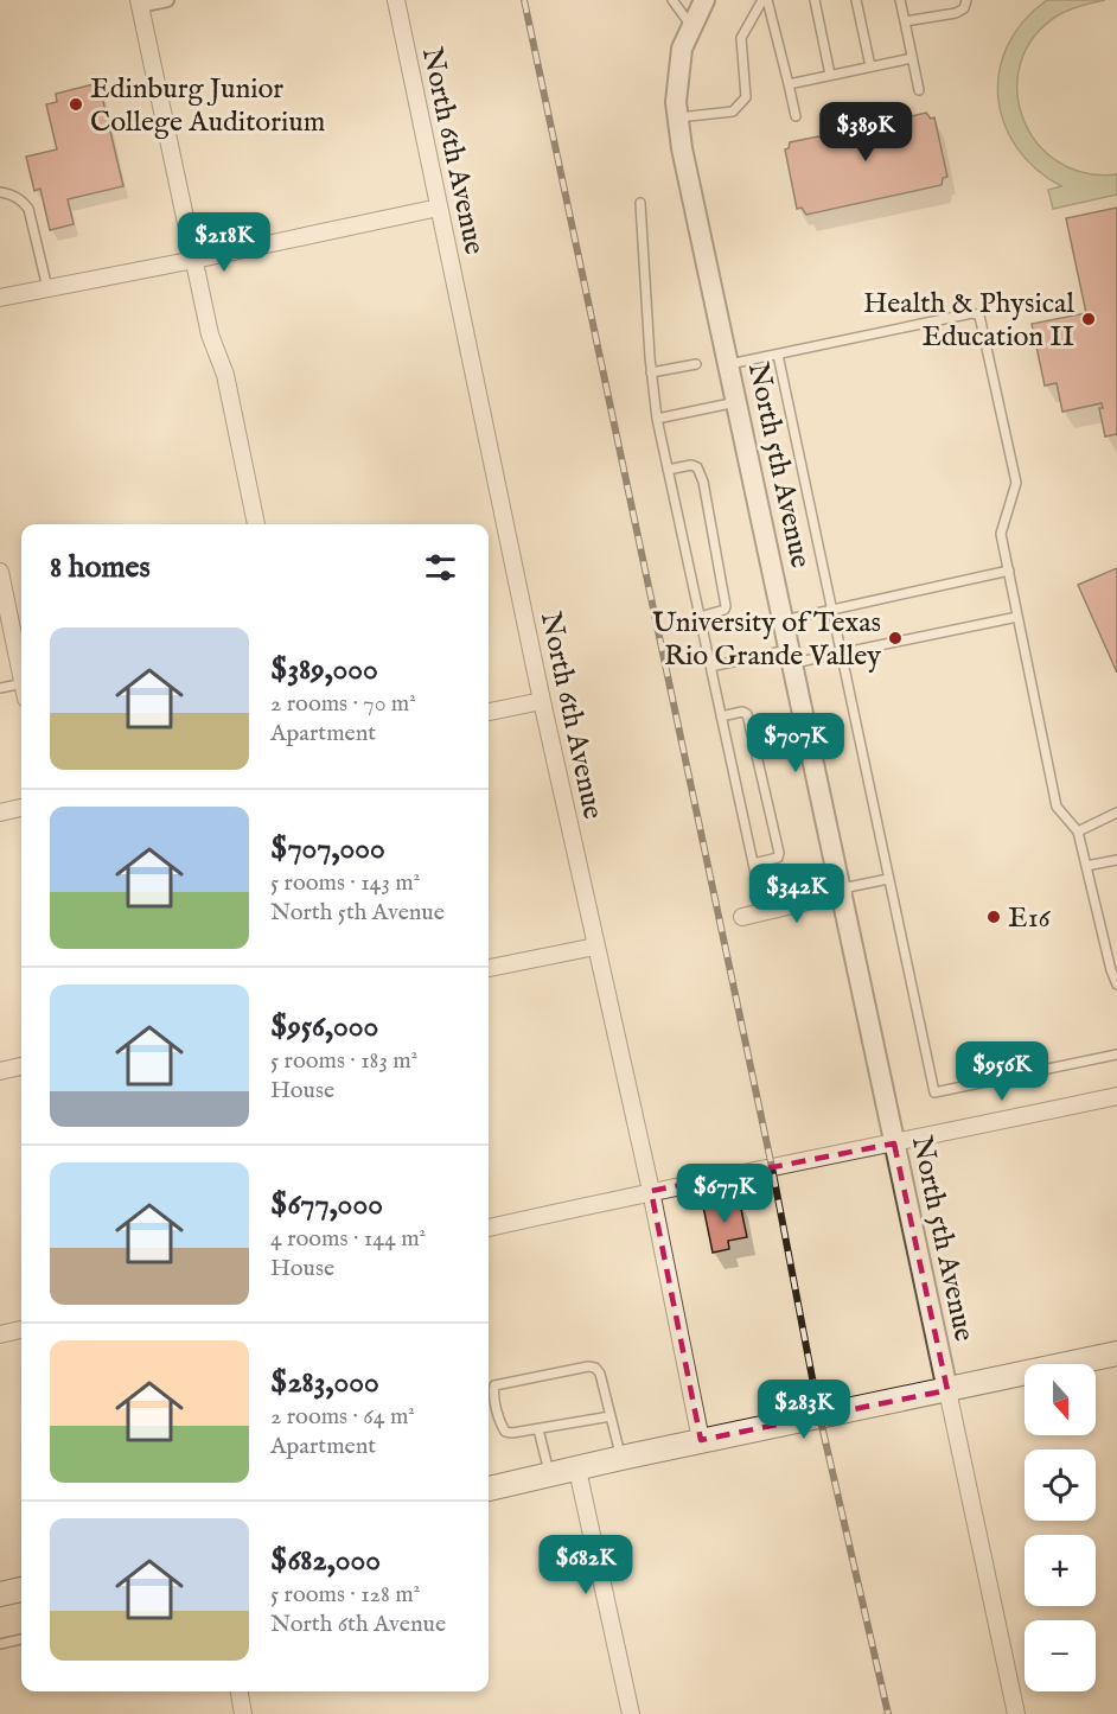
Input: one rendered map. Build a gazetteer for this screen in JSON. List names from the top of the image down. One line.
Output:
{"streets":{"street":["North 6th Avenue","North 5th Avenue"]},"places":["Edinburg Junior College Auditorium","Health & Physical Education II","University of Texas Rio Grande Valley","E16"],"north":"bottom","page":{"price":["$389K","$218K","$707K","$342K","$956K","$677K","$283K","$682K"],"heading":"8 homes","list":[{"name":"$389,000","note":"2 rooms · 70 m² · Apartment"},{"name":"$707,000","note":"5 rooms · 143 m² · North 5th Avenue"},{"name":"$956,000","note":"5 rooms · 183 m² · House"},{"name":"$677,000","note":"4 rooms · 144 m² · House"},{"name":"$283,000","note":"2 rooms · 64 m² · Apartment"},{"name":"$682,000","note":"5 rooms · 128 m² · North 6th Avenue"}],"map_buttons":["+","−"]}}
